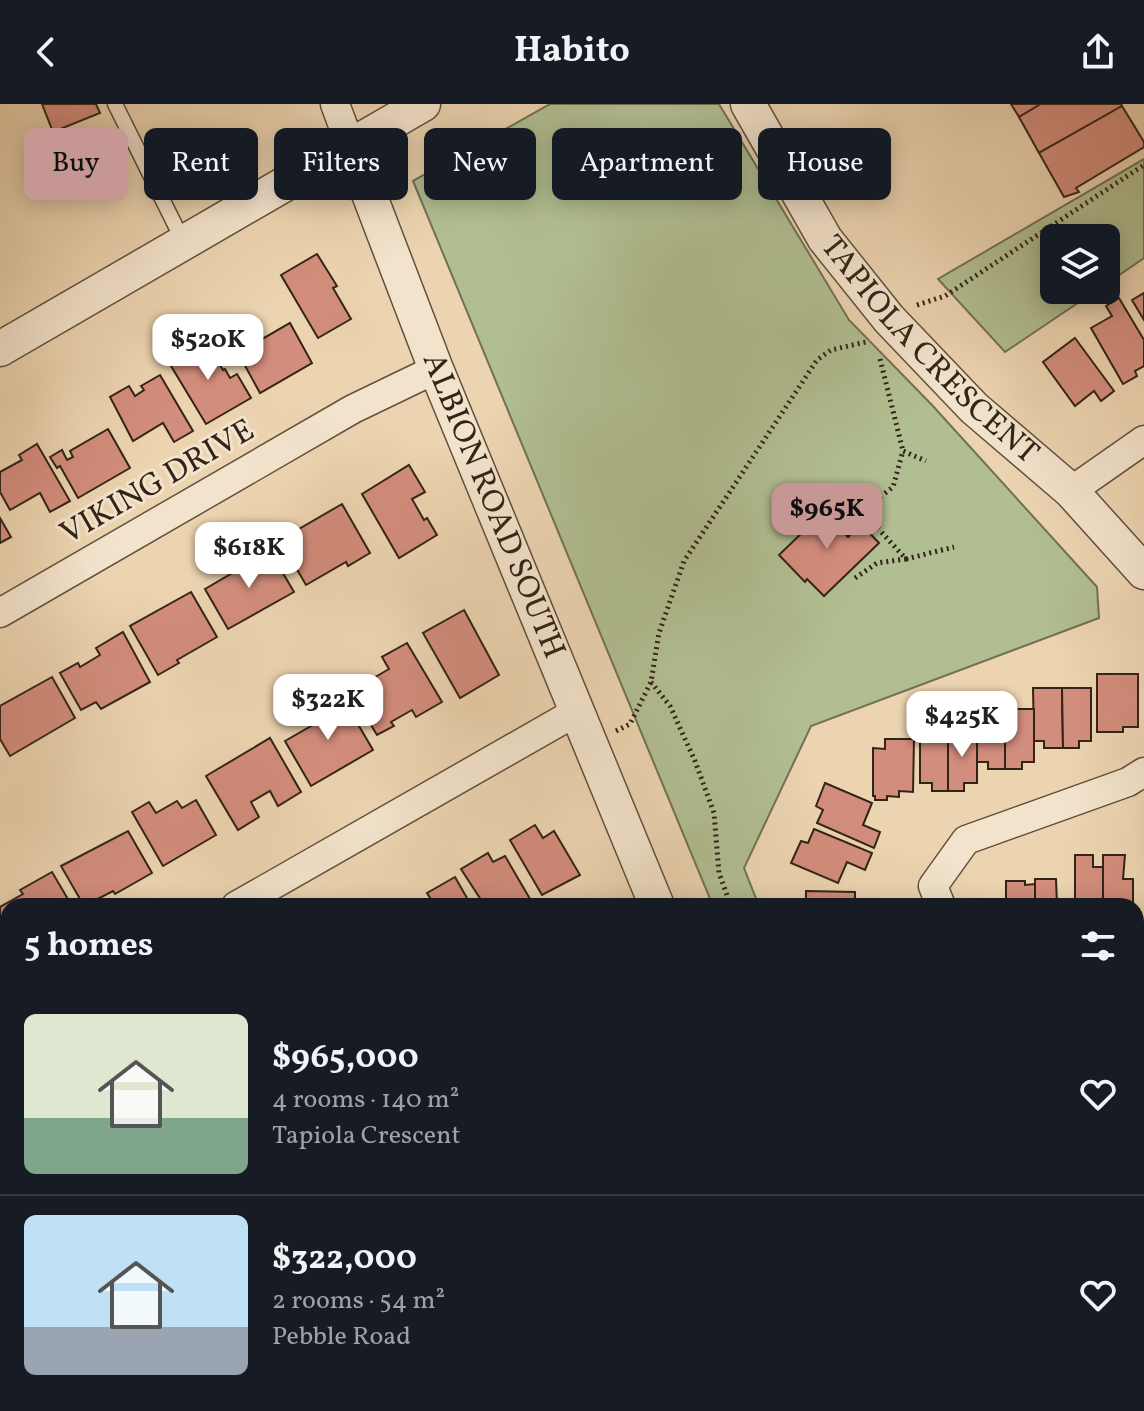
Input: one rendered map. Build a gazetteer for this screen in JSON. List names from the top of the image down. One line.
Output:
{"streets":{"street":["TAPIOLA CRESCENT","VIKING DRIVE","ALBION ROAD SOUTH"]},"crossings":[["VIKING DRIVE","ALBION ROAD SOUTH"]],"page":{"header":"Habito","chip":["Buy","Rent","Filters","New","Apartment","House"],"price":["$520K","$965K","$618K","$322K","$425K"],"heading":"5 homes","list":[{"name":"$965,000","note":"4 rooms · 140 m² · Tapiola Crescent"},{"name":"$322,000","note":"2 rooms · 54 m² · Pebble Road"}]}}
